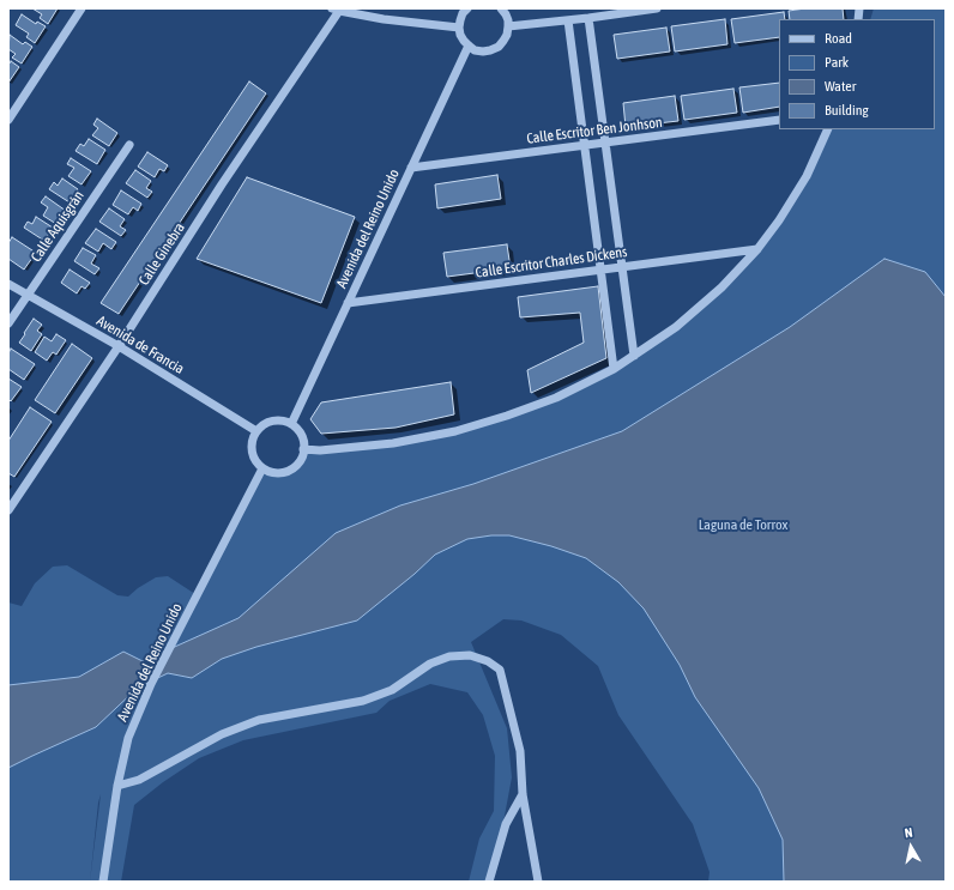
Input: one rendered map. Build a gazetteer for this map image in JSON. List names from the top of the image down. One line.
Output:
{"streets":{"street":["Calle Escritor Ben Jonhson","Calle Aquisgrán","Avenida del Reino Unido","Calle Ginebra","Calle Escritor Charles Dickens","Avenida de Francia"]},"crossings":[["Calle Escritor Ben Jonhson","Avenida del Reino Unido"],["Calle Aquisgrán","Avenida de Francia"],["Avenida del Reino Unido","Calle Escritor Charles Dickens"],["Avenida del Reino Unido","Avenida de Francia"],["Calle Ginebra","Avenida de Francia"]],"parks":["Laguna de Torrox"],"legend":["Road","Park","Water","Building"],"north":"top"}
